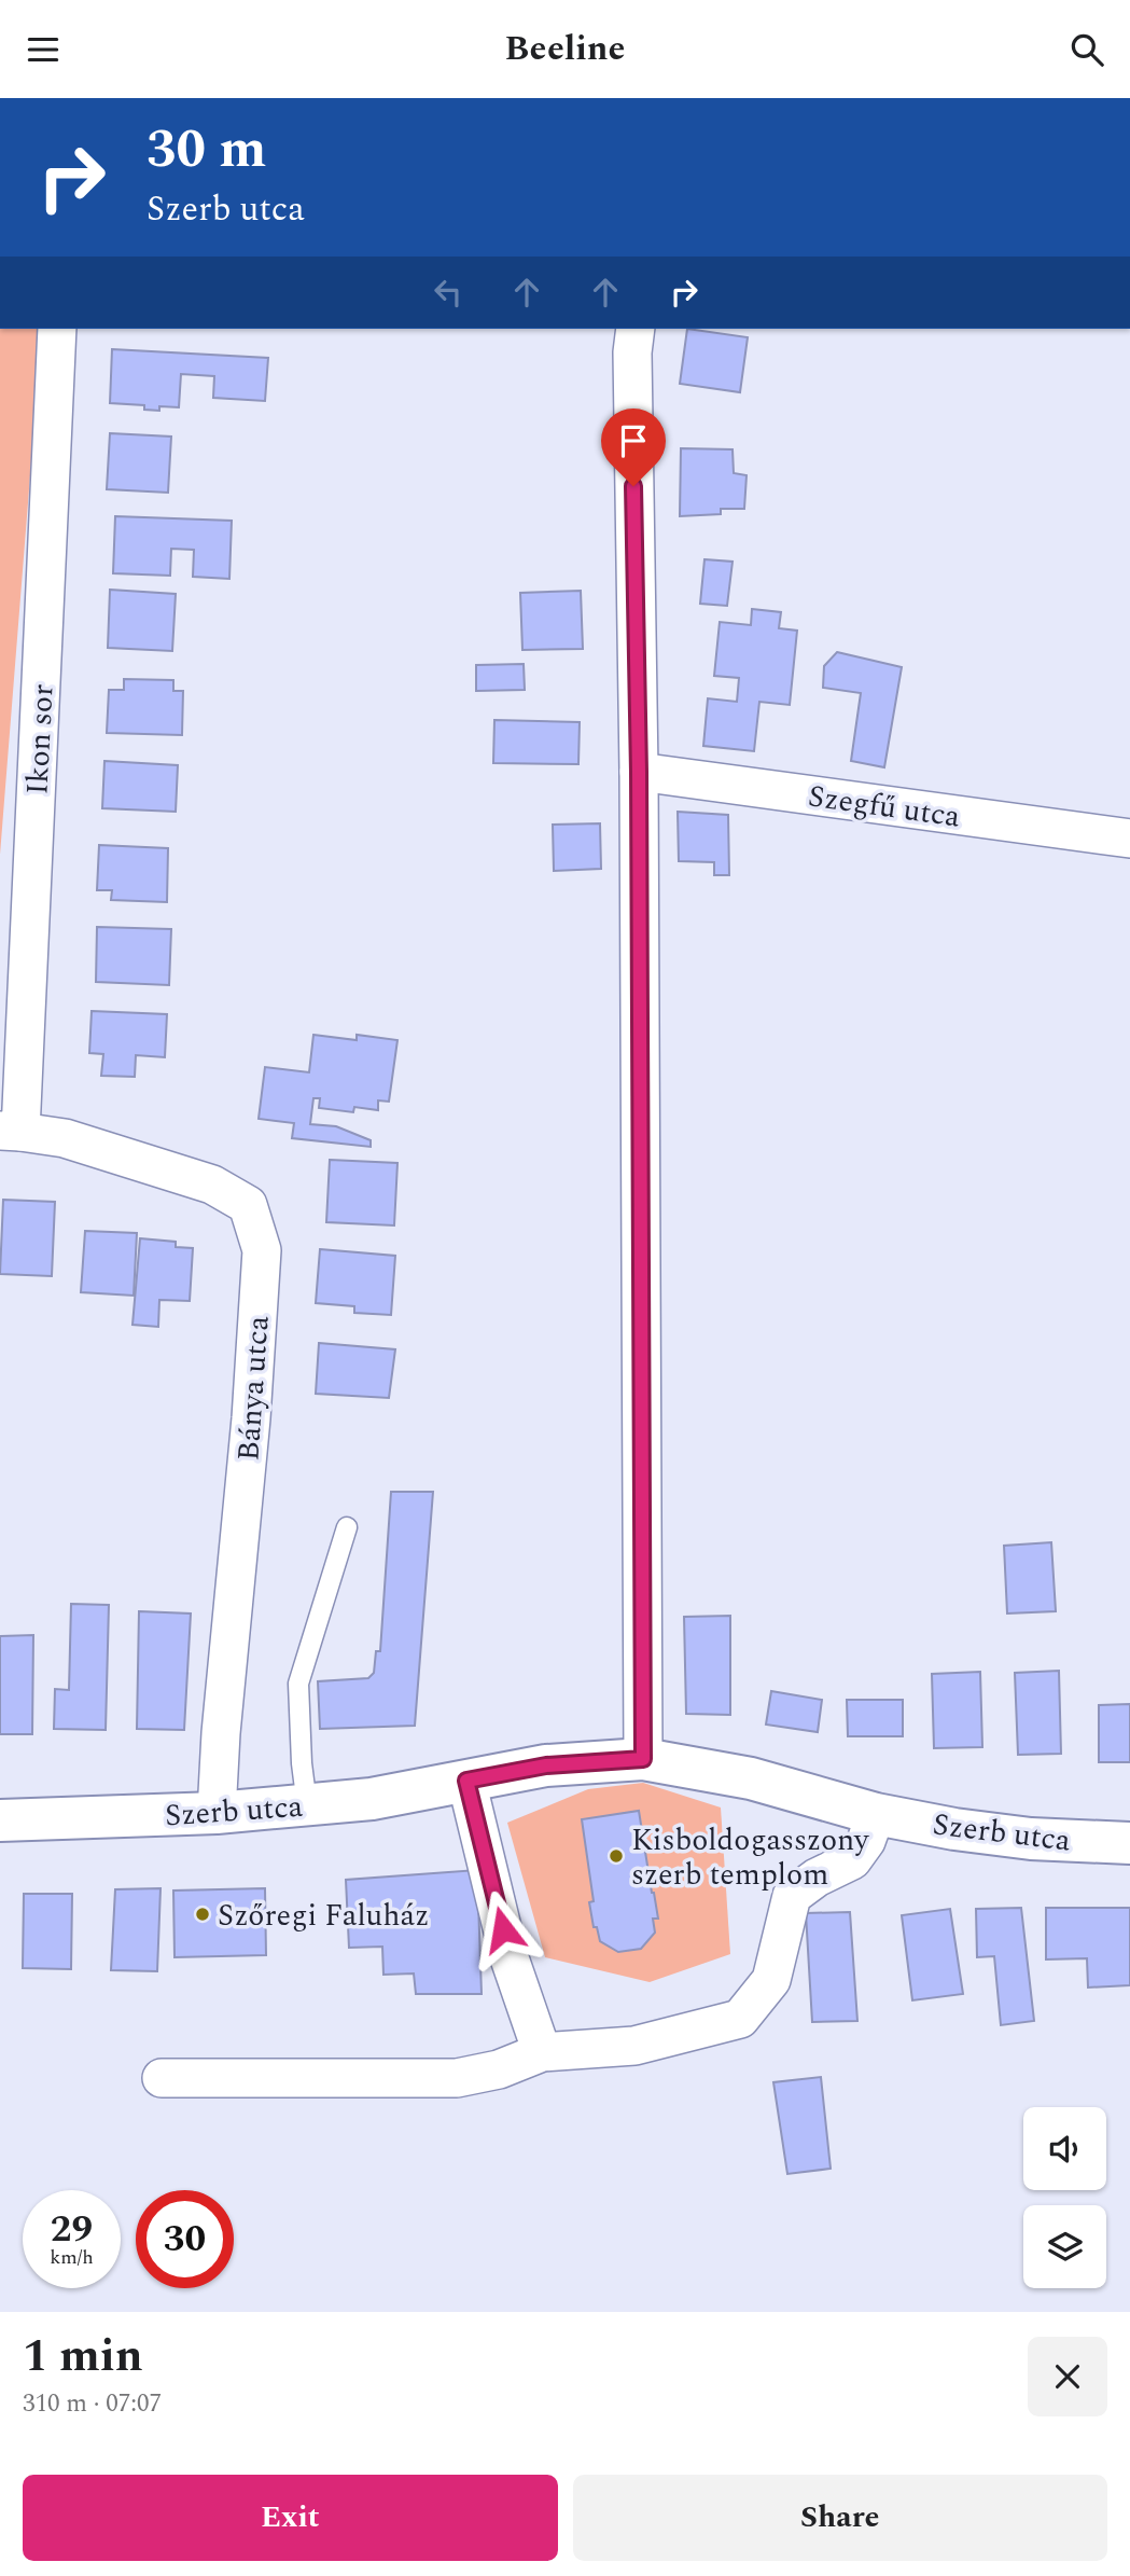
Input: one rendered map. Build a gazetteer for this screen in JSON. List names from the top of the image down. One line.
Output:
{"streets":{"main road":["Szerb utca"],"street":["Ikon sor","Szegfű utca","Bánya utca"]},"crossings":[["Ikon sor","Bánya utca"],["Bánya utca","Szerb utca"]],"places":["Kisboldogasszony szerb templom","Szőregi Faluház"],"page":{"header":"Beeline","turn":["30 m","Szerb utca"],"speed":"29 km/h","limit":"30","heading":["1 min","310 m · 07:07"],"buttons":["Exit","Share"]}}
